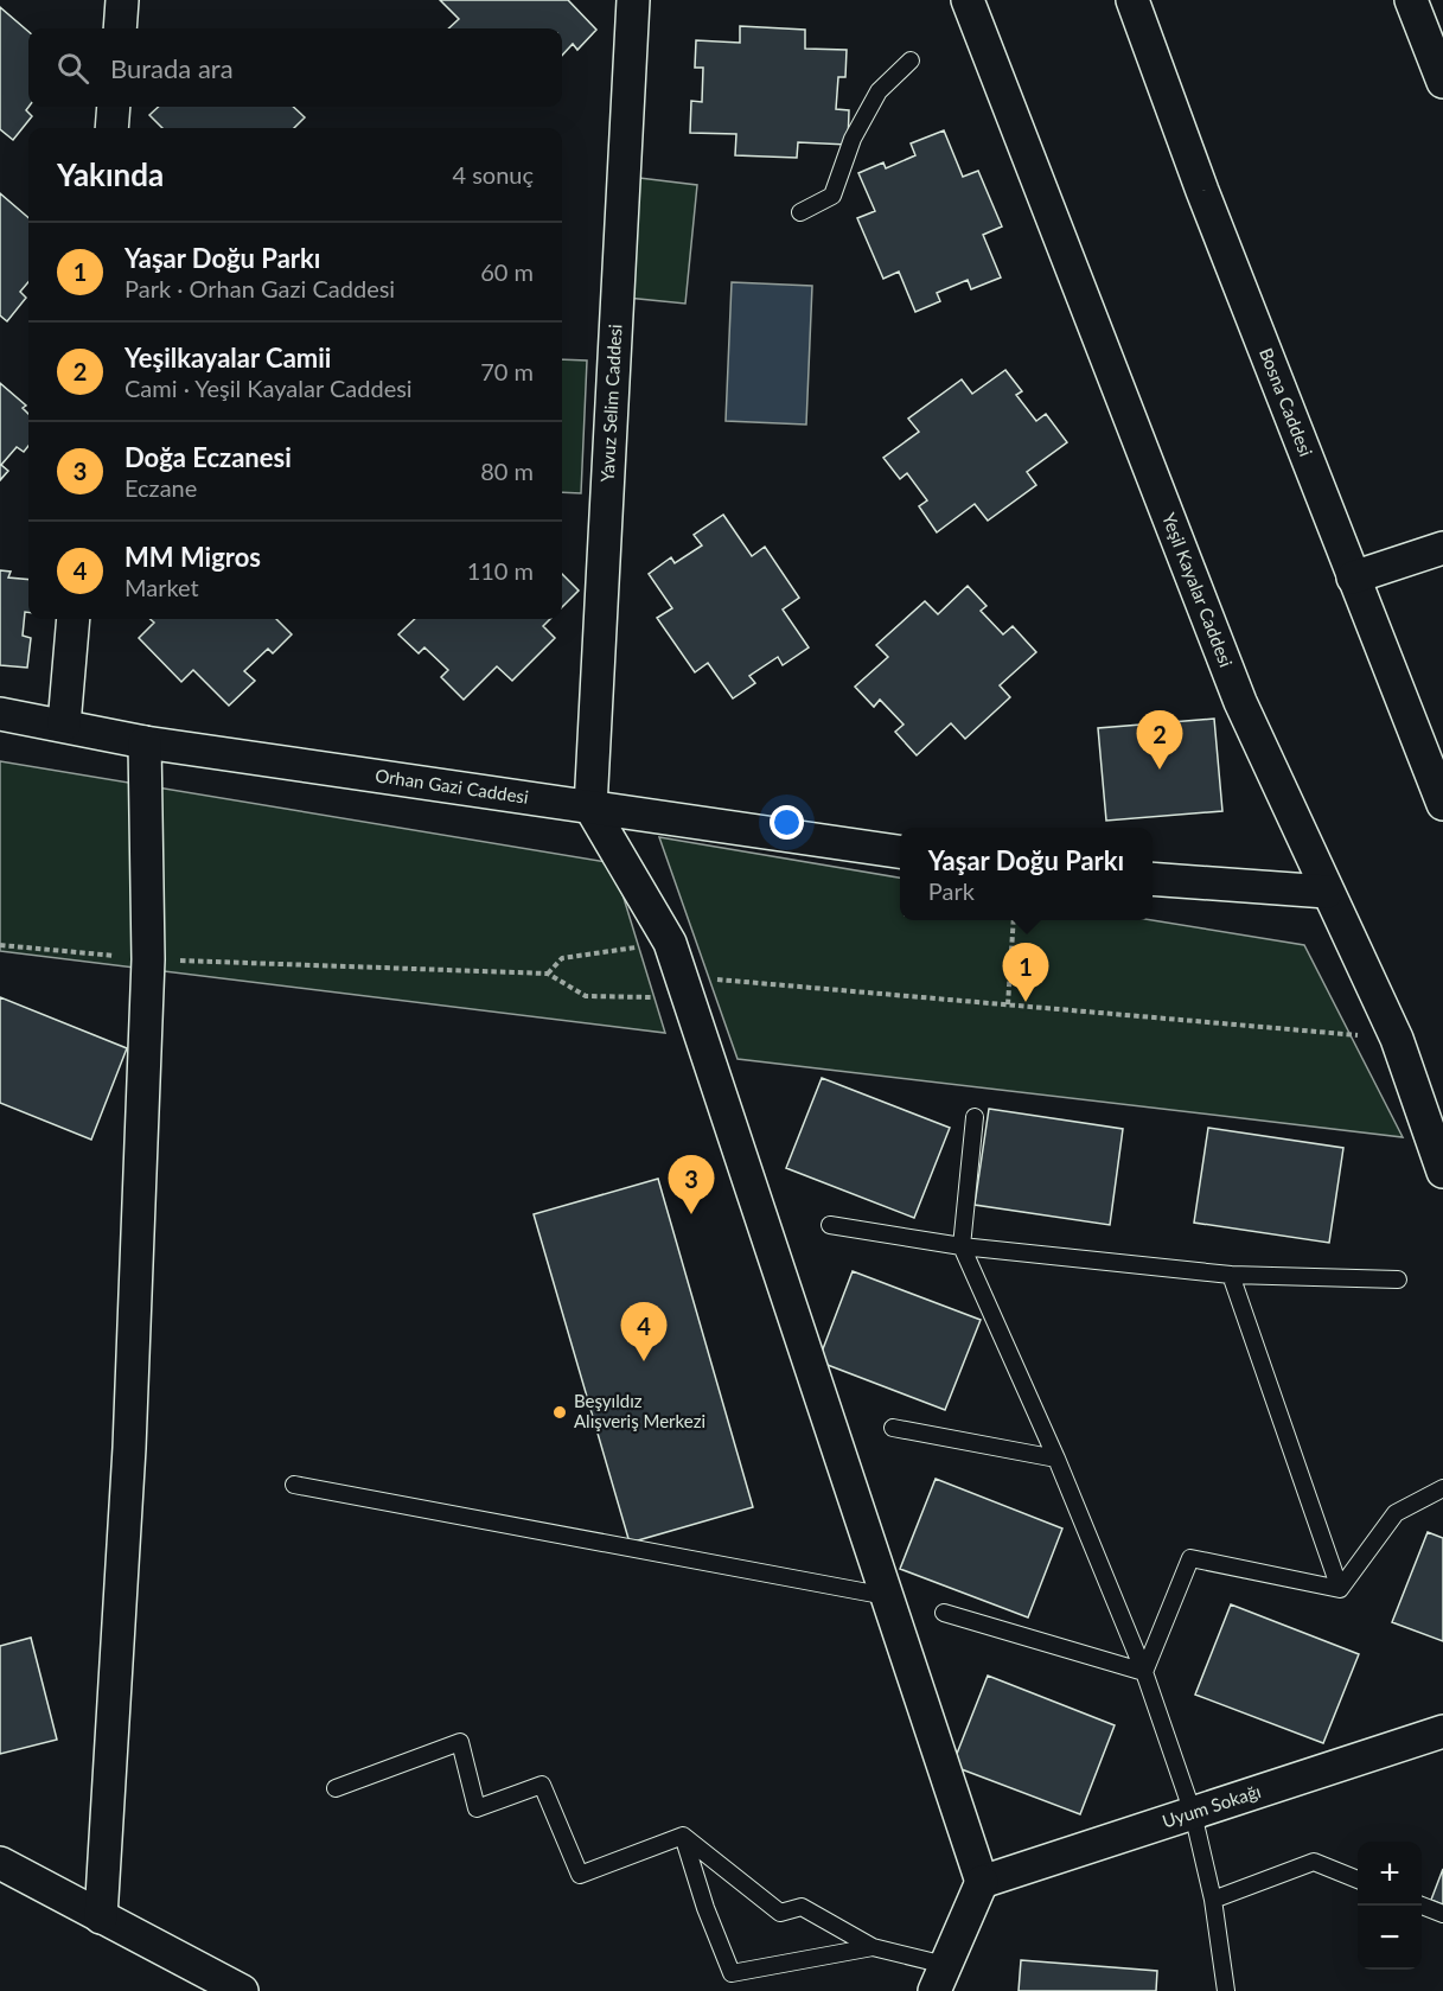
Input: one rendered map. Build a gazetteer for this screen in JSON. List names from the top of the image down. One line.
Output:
{"streets":{"street":["Yavuz Selim Caddesi","Bosna Caddesi","Yeşil Kayalar Caddesi","Orhan Gazi Caddesi","Uyum Sokağı"]},"crossings":[["Yavuz Selim Caddesi","Orhan Gazi Caddesi"]],"places":["Beşyıldız Alışveriş Merkezi"],"page":{"search":"Burada ara","heading":["Yakında","4 sonuç"],"list":[{"mark":"1","name":"Yaşar Doğu Parkı","note":"Park · Orhan Gazi Caddesi","value":"60 m"},{"mark":"2","name":"Yeşilkayalar Camii","note":"Cami · Yeşil Kayalar Caddesi","value":"70 m"},{"mark":"3","name":"Doğa Eczanesi","note":"Eczane","value":"80 m"},{"mark":"4","name":"MM Migros","note":"Market","value":"110 m"}],"pins":["2","1","3","4"],"popup":["Yaşar Doğu Parkı","Park"],"map_buttons":["+","−"]}}
